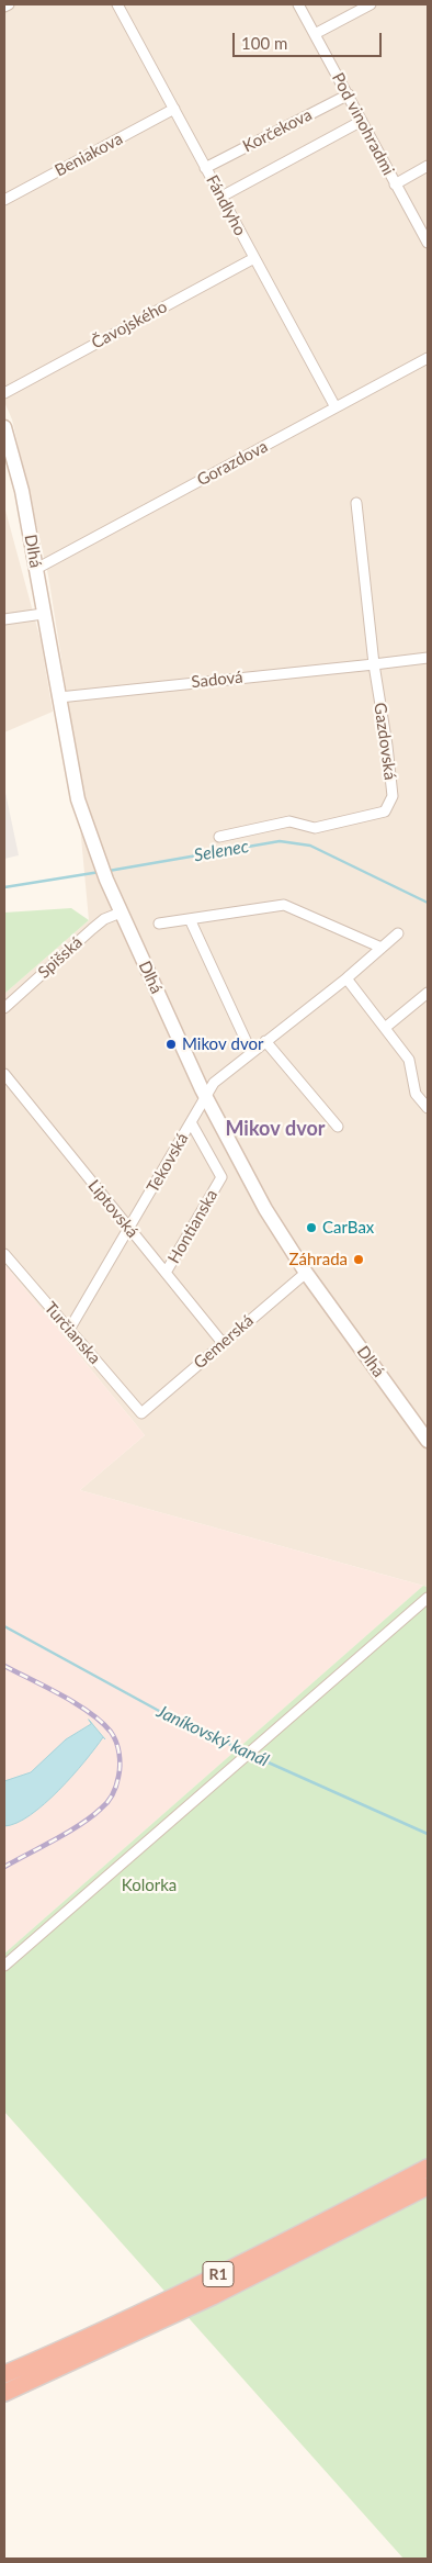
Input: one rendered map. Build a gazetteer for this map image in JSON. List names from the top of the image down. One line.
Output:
{"streets":{"highway":["R1"],"street":["Pod vinohradmi","Korčekova","Beniakova","Fándlyho","Čavojského","Gorazdova","Dlhá","Sadová","Gazdovská","Spišská","Tekovská","Liptovská","Hontianska","Turčianska","Gemerská"]},"crossings":[["Pod vinohradmi","Korčekova"],["Korčekova","Fándlyho"],["Beniakova","Fándlyho"],["Fándlyho","Čavojského"],["Fándlyho","Gorazdova"],["Gorazdova","Dlhá"],["Dlhá","Sadová"],["Dlhá","Spišská"],["Dlhá","Tekovská"],["Dlhá","Gemerská"],["Sadová","Gazdovská"],["Tekovská","Liptovská"],["Tekovská","Hontianska"],["Tekovská","Turčianska"],["Liptovská","Hontianska"],["Liptovská","Gemerská"],["Turčianska","Gemerská"]],"districts":["Mikov dvor"],"water":["Selenec","Janíkovský kanál"],"parks":["Kolorka"],"places":["Mikov dvor","CarBax","Záhrada"],"scale_bar":"100 m"}
